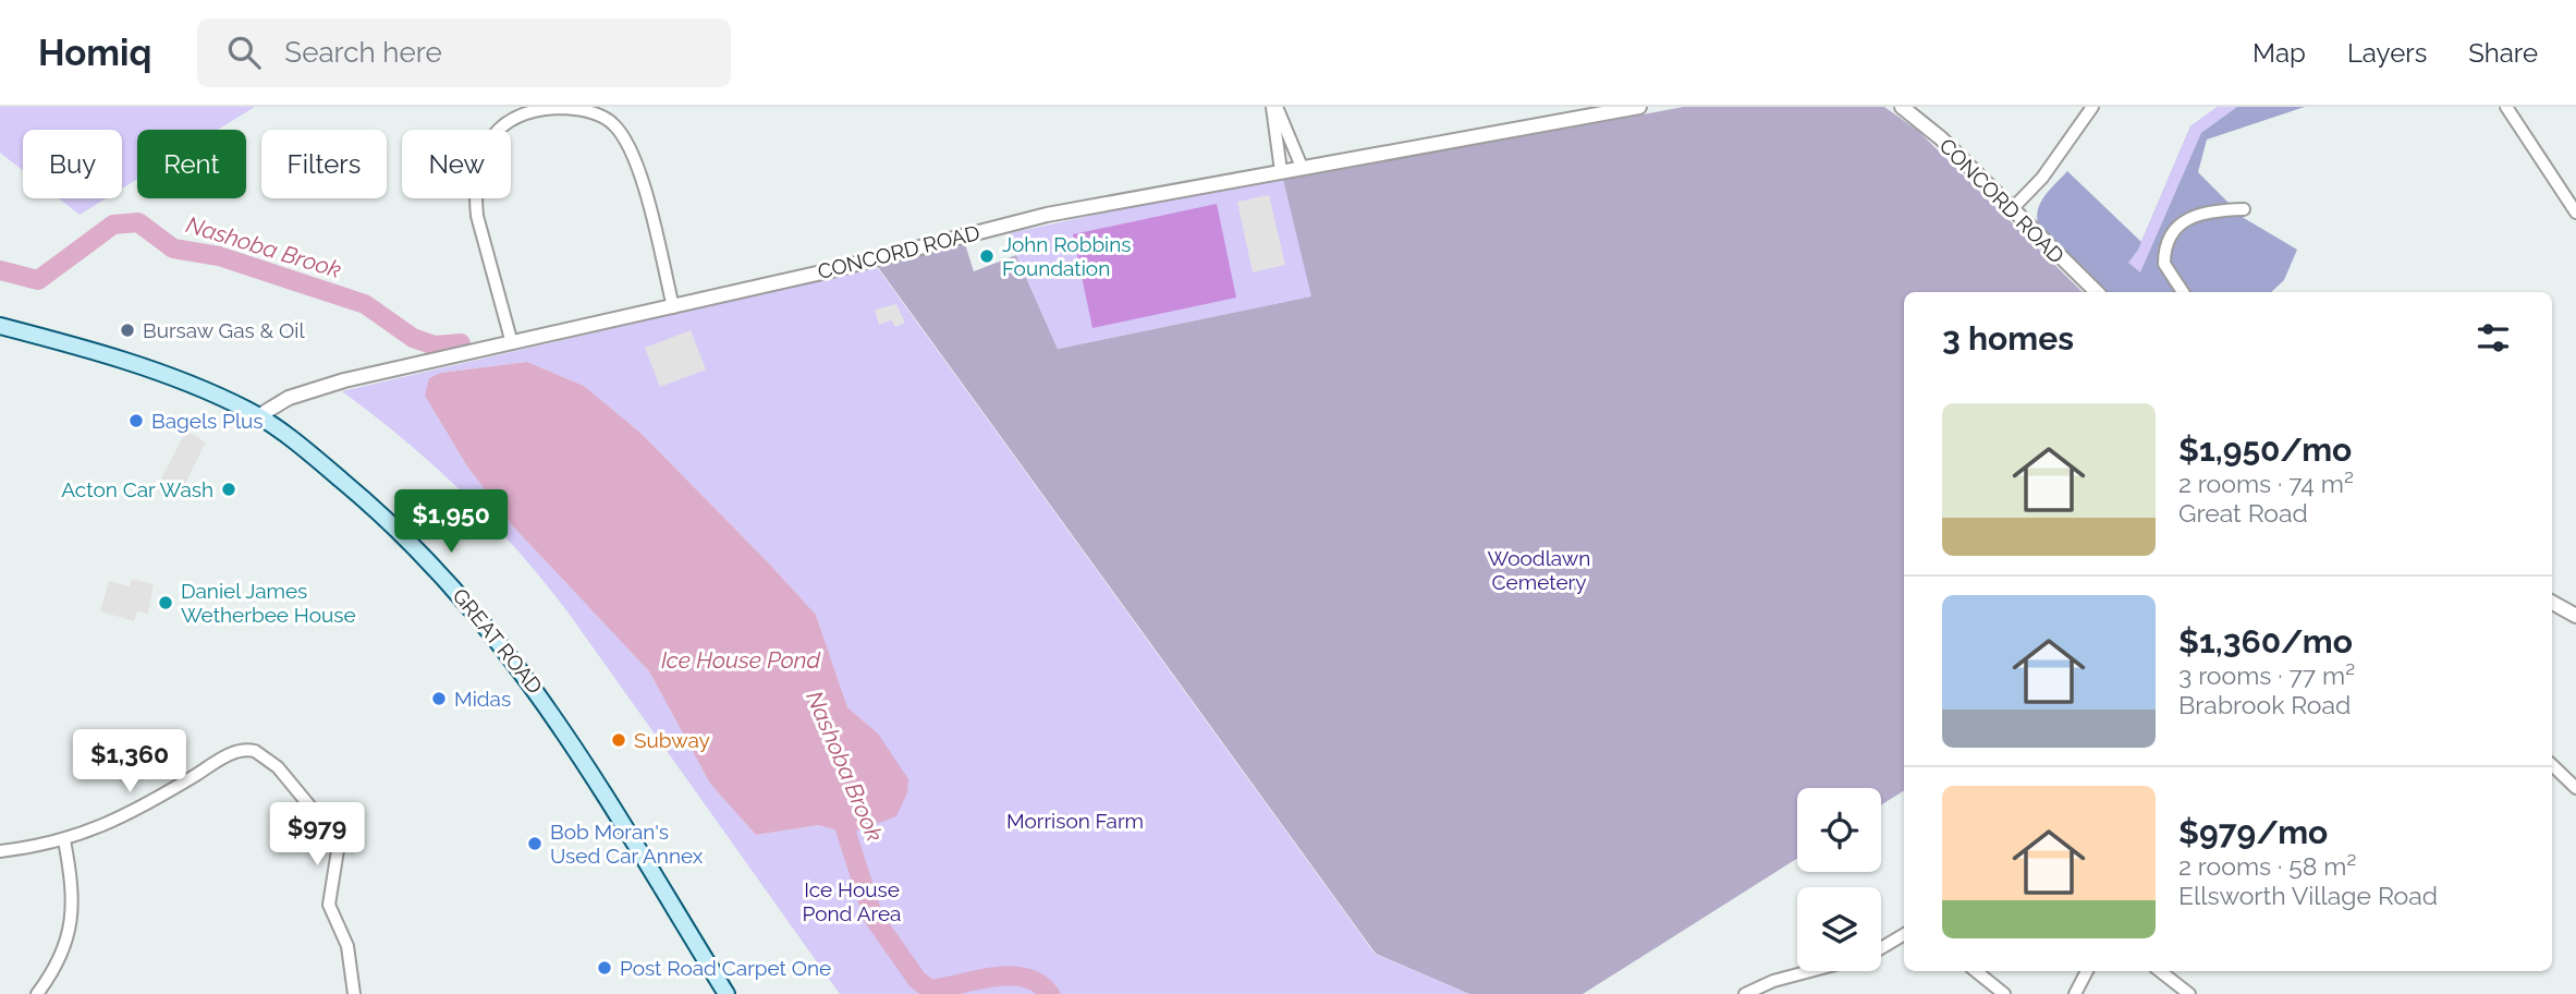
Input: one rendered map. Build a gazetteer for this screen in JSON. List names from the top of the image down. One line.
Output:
{"streets":{"main road":["GREAT ROAD"],"street":["CONCORD ROAD"]},"crossings":[["CONCORD ROAD","GREAT ROAD"]],"water":["Nashoba Brook","Ice House Pond"],"parks":["Woodlawn Cemetery","Morrison Farm","Ice House Pond Area"],"places":["John Robbins Foundation","Bursaw Gas & Oil","Bagels Plus","Acton Car Wash","Daniel James Wetherbee House","Midas","Subway","Bob Moran's Used Car Annex","Post Road Carpet One"],"page":{"header":"Homiq","search":"Search here","nav":["Map","Layers","Share"],"chip":["Buy","Rent","Filters","New"],"heading":"3 homes","list":[{"name":"$1,950/mo","note":"2 rooms · 74 m² · Great Road"},{"name":"$1,360/mo","note":"3 rooms · 77 m² · Brabrook Road"},{"name":"$979/mo","note":"2 rooms · 58 m² · Ellsworth Village Road"}],"price":["$1,950","$1,360","$979"]}}
